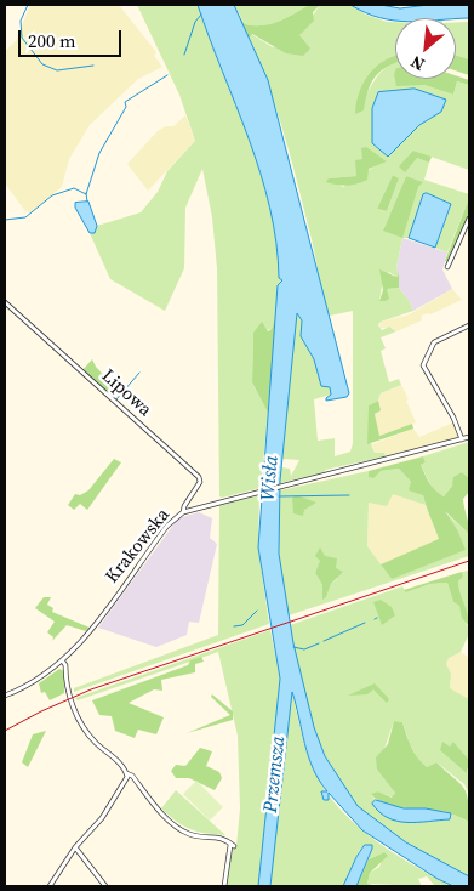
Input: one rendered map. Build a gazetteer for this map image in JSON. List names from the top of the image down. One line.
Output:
{"streets":{"street":["Lipowa","Krakowska"]},"crossings":[["Lipowa","Krakowska"]],"water":["Wisła","Przemsza"],"scale_bar":"200 m","north":"bottom left"}
